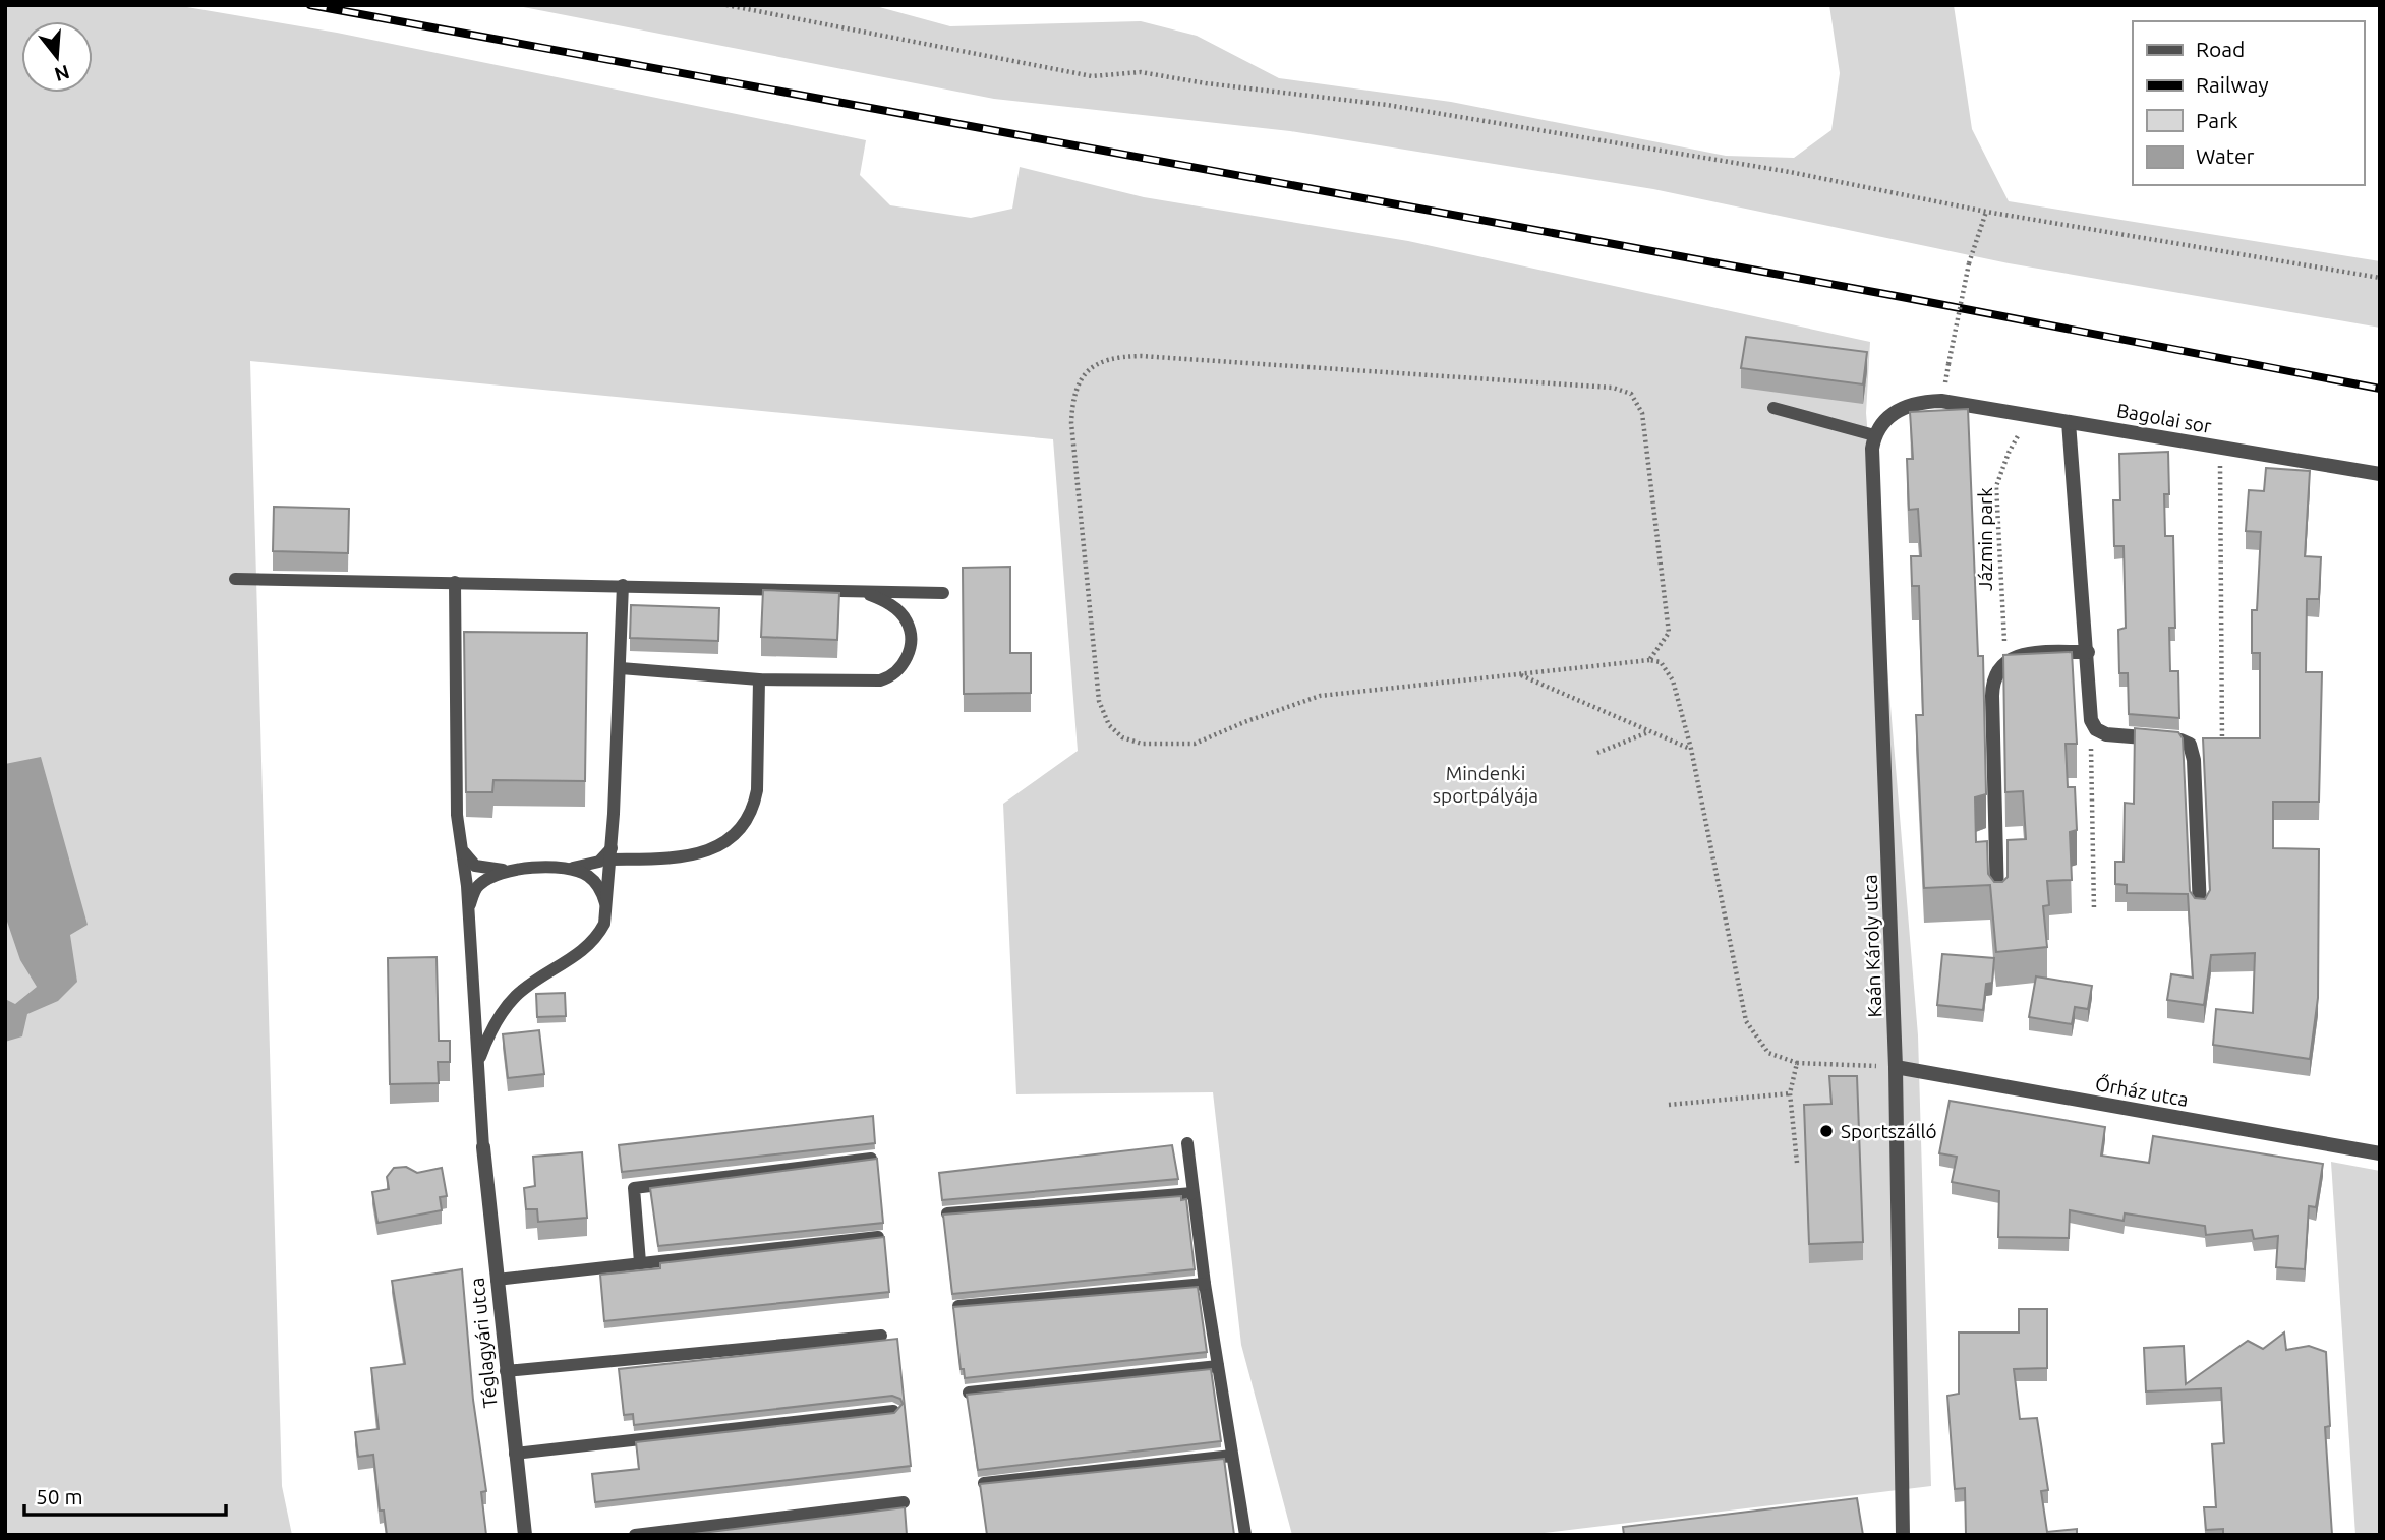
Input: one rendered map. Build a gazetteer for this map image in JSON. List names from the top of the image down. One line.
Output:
{"streets":{"street":["Bagolai sor","Kaán Károly utca","Őrház utca","Téglagyári utca"],"path":["Jázmin park"]},"crossings":[["Bagolai sor","Kaán Károly utca"],["Kaán Károly utca","Őrház utca"]],"parks":["Mindenki sportpályája"],"places":["Sportszálló"],"legend":["Road","Railway","Park","Water"],"scale_bar":"50 m","north":"bottom"}
